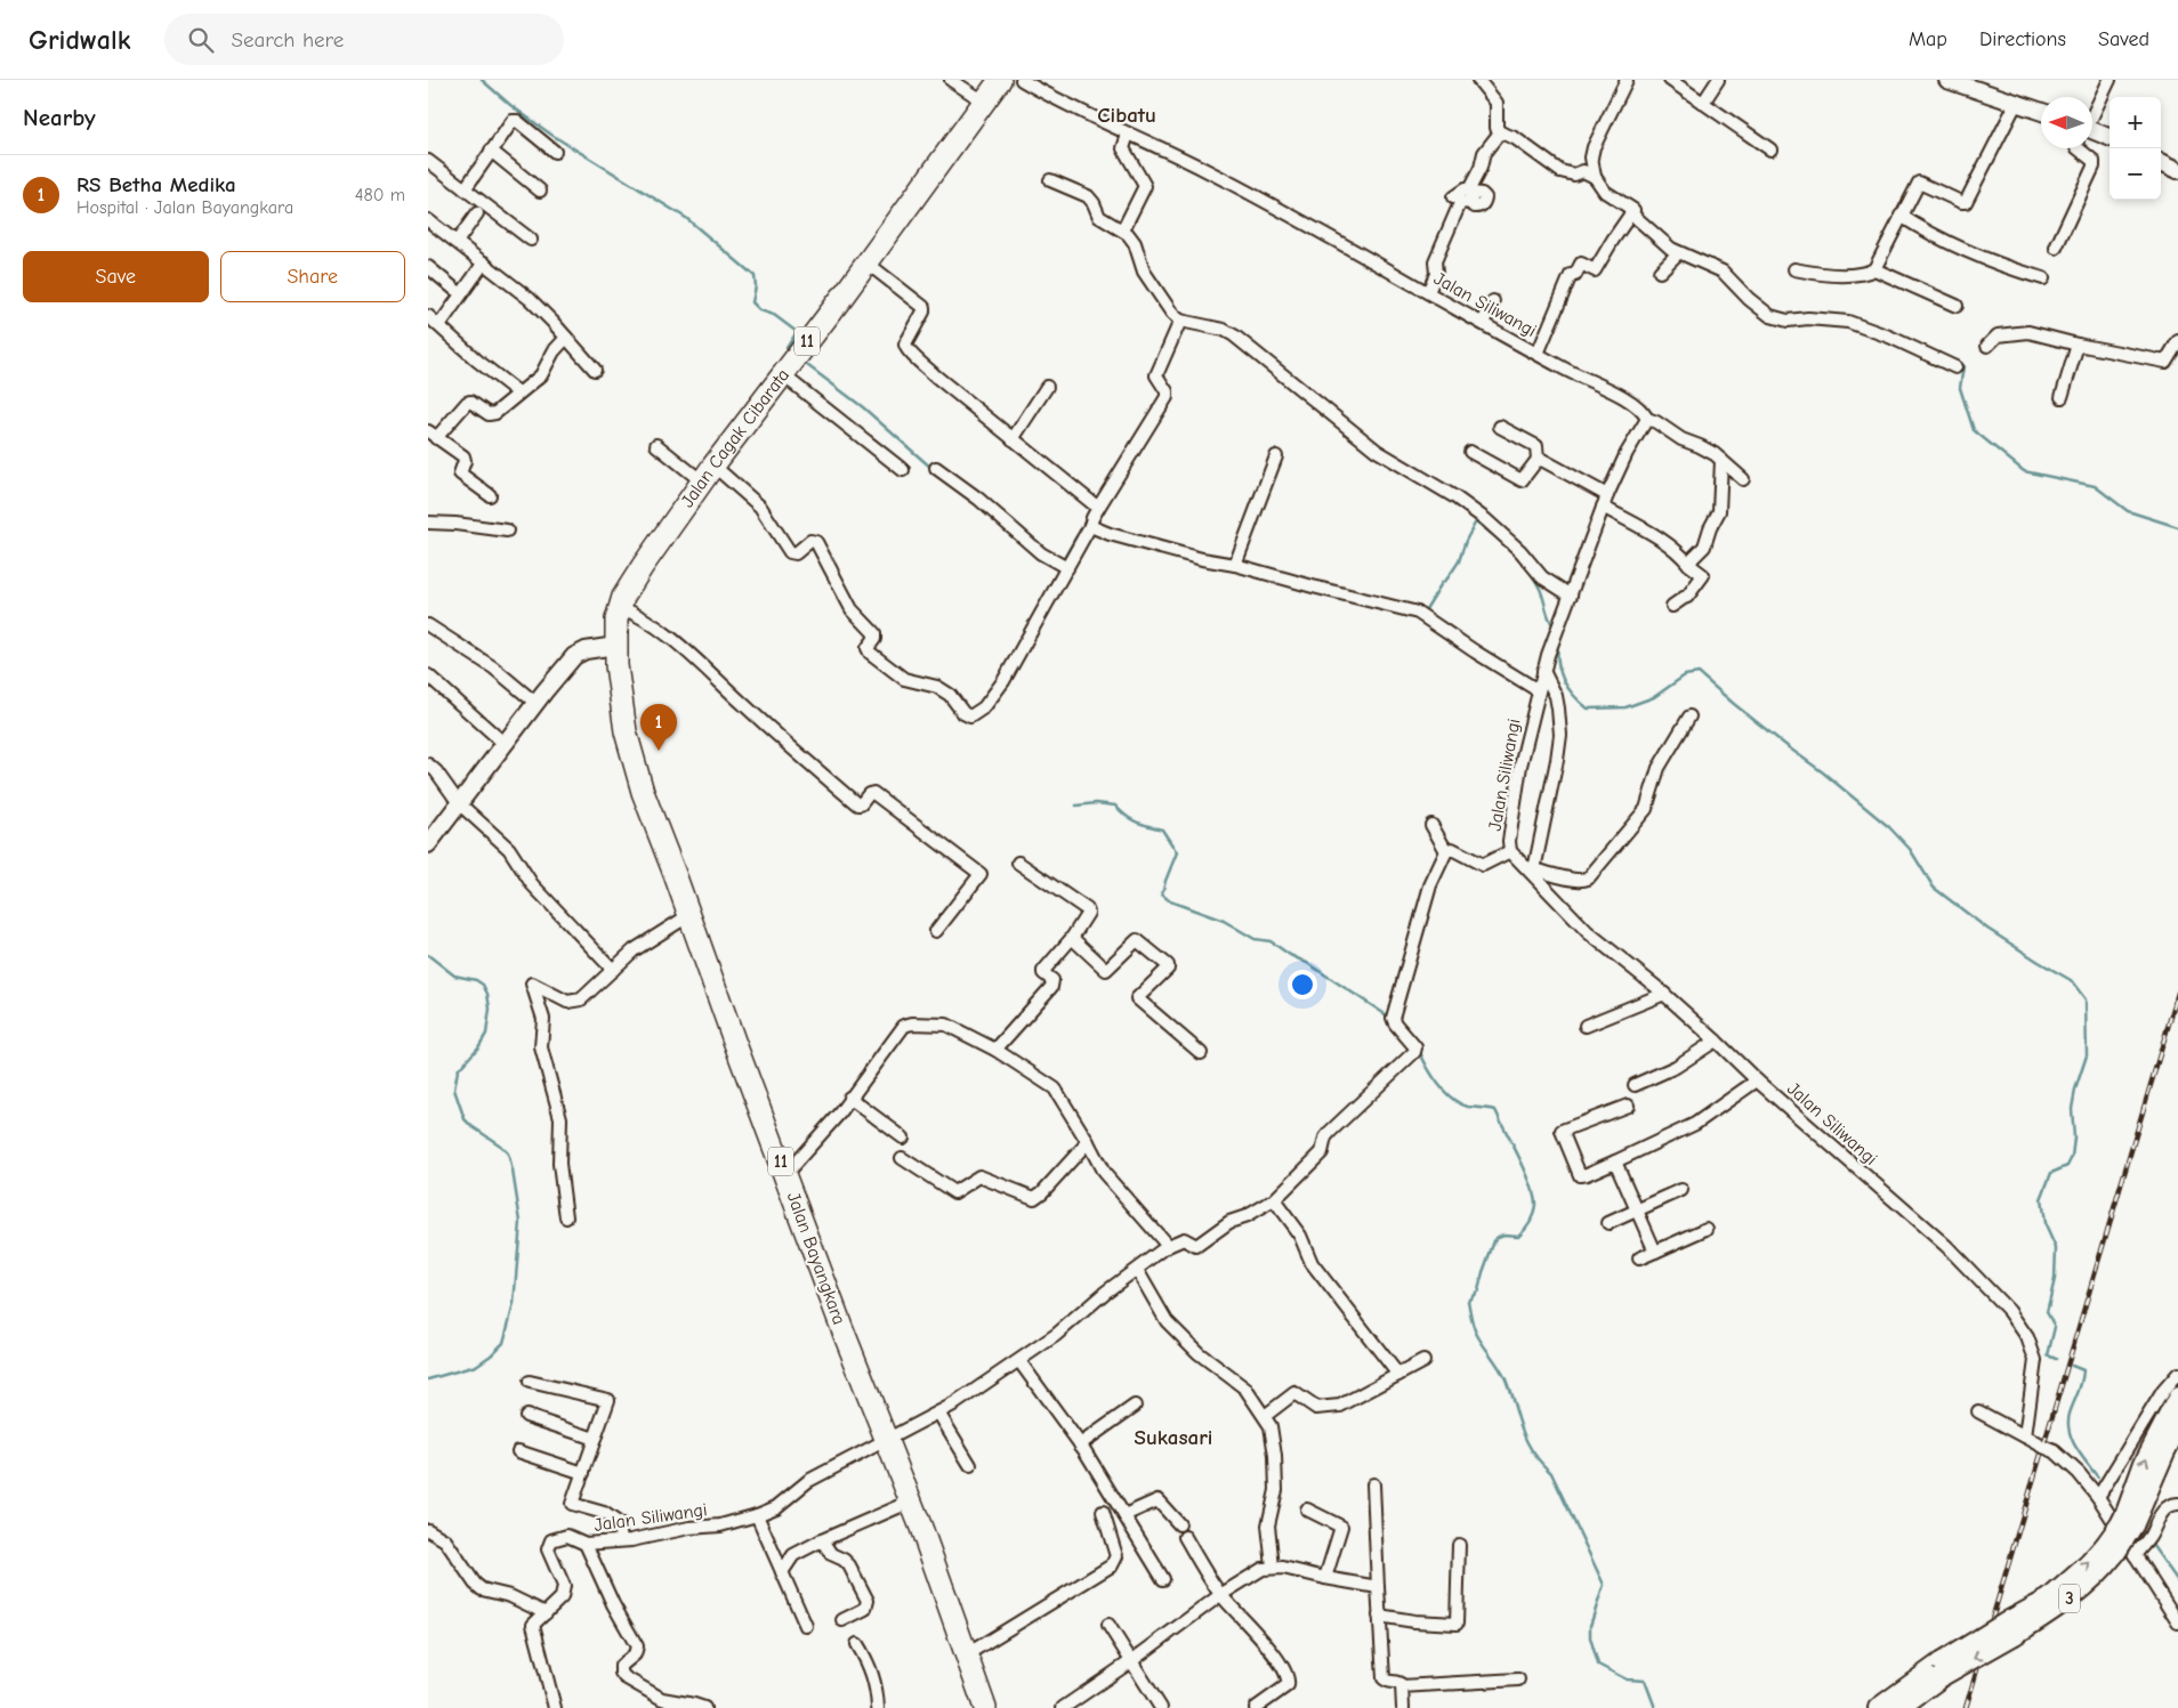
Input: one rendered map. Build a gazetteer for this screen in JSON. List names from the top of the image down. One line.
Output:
{"streets":{"highway":["11","Jalan Cagak Cibarata","Jalan Bayangkara"],"main road":["3"],"street":["Jalan Siliwangi"]},"crossings":[["Jalan Siliwangi","Jalan Bayangkara"],["Jalan Cagak Cibarata","Jalan Bayangkara"]],"districts":["Cibatu","Sukasari"],"north":"left","page":{"header":"Gridwalk","search":"Search here","nav":["Map","Directions","Saved"],"heading":"Nearby","map_buttons":["+","−"],"list":[{"mark":"1","name":"RS Betha Medika","note":"Hospital · Jalan Bayangkara","value":"480 m"}],"buttons":["Save","Share"],"pins":"1"}}
